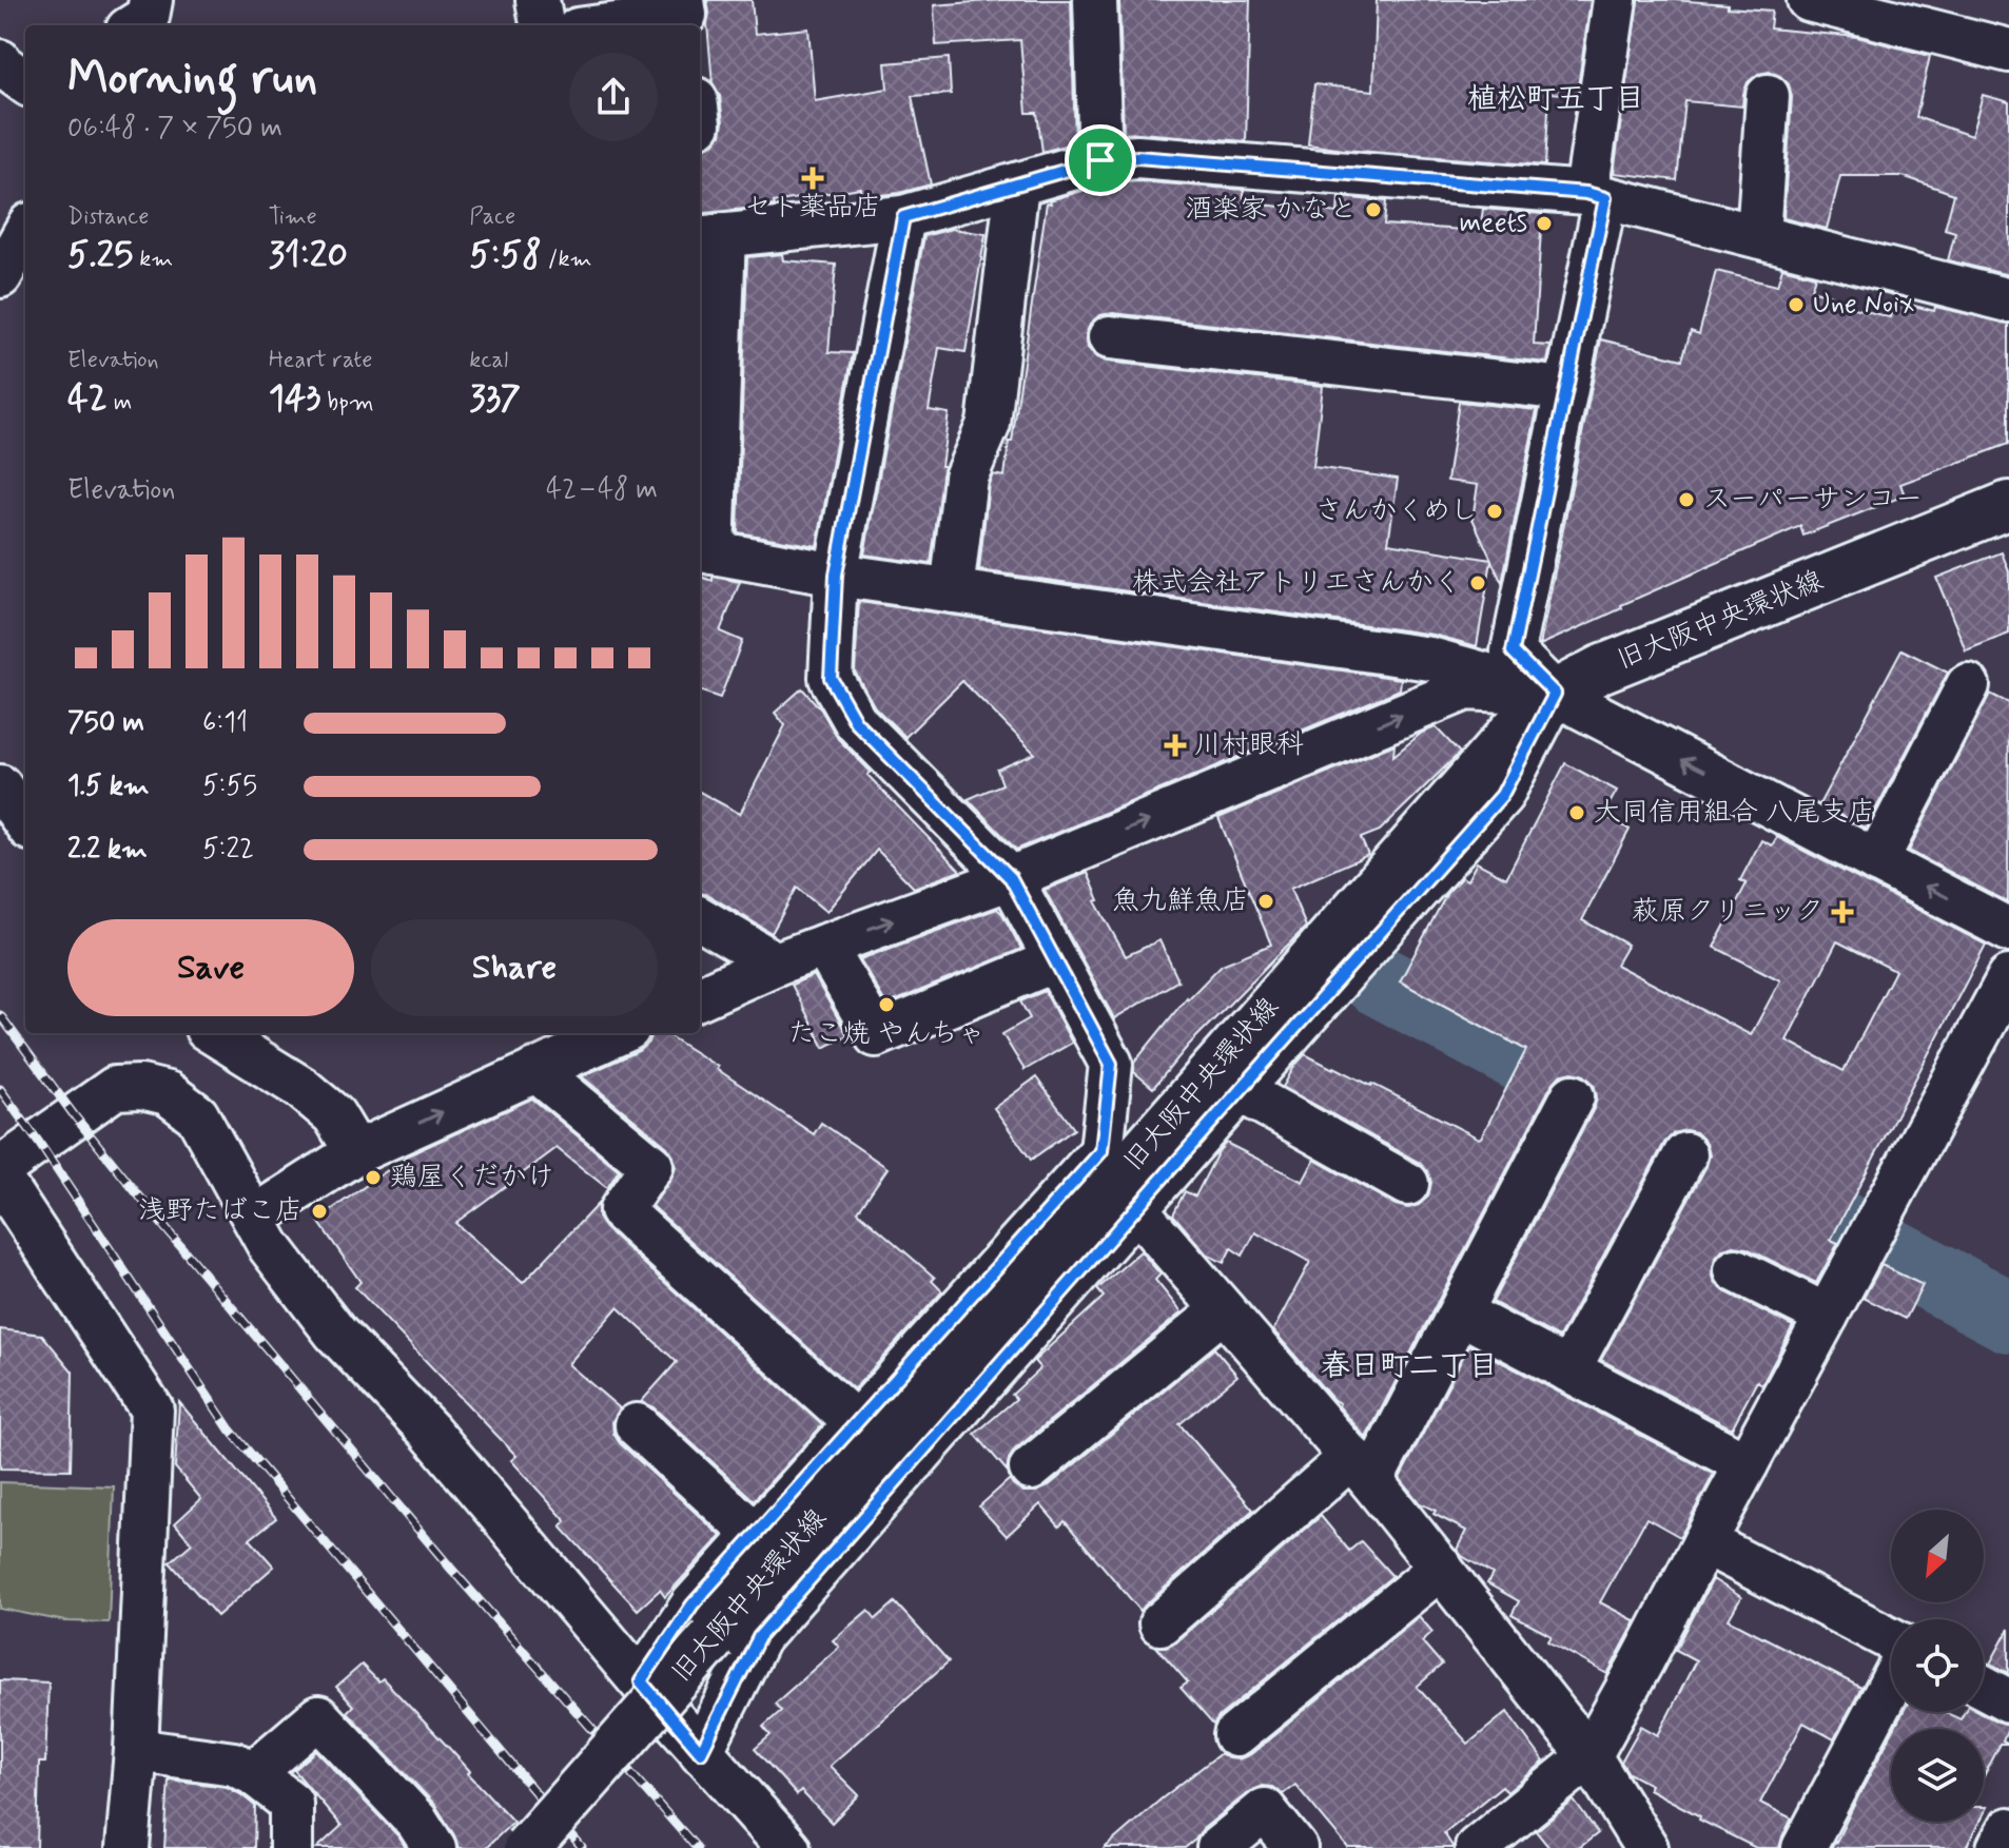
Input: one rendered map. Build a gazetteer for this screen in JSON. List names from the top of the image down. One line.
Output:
{"streets":{"main road":["旧大阪中央環状線"]},"districts":["植松町五丁目","春日町二丁目"],"places":{"health":["セト薬品店","川村眼科","萩原クリニック"],"other":["酒楽家 かなと","meets","Une Noix","スーパーサンコー","さんかくめし","株式会社アトリエさんかく","大同信用組合 八尾支店","魚九鮮魚店","たこ焼 やんちゃ","鶏屋くだかけ","浅野たばこ店"]},"north":"bottom left","page":{"heading":["Morning run","06:48 · 7 × 750 m"],"stats":[["Distance","5.25 km"],["Time","31:20"],["Pace","5:58 /km"],["Elevation","42 m"],["Heart rate","143 bpm"],["kcal","337"]],"chart":["Elevation","42–48 m"],"list":[{"name":"750 m","note":"6:11"},{"name":"1.5 km","note":"5:55"},{"name":"2.2 km","note":"5:22"}],"buttons":["Save","Share"]}}
